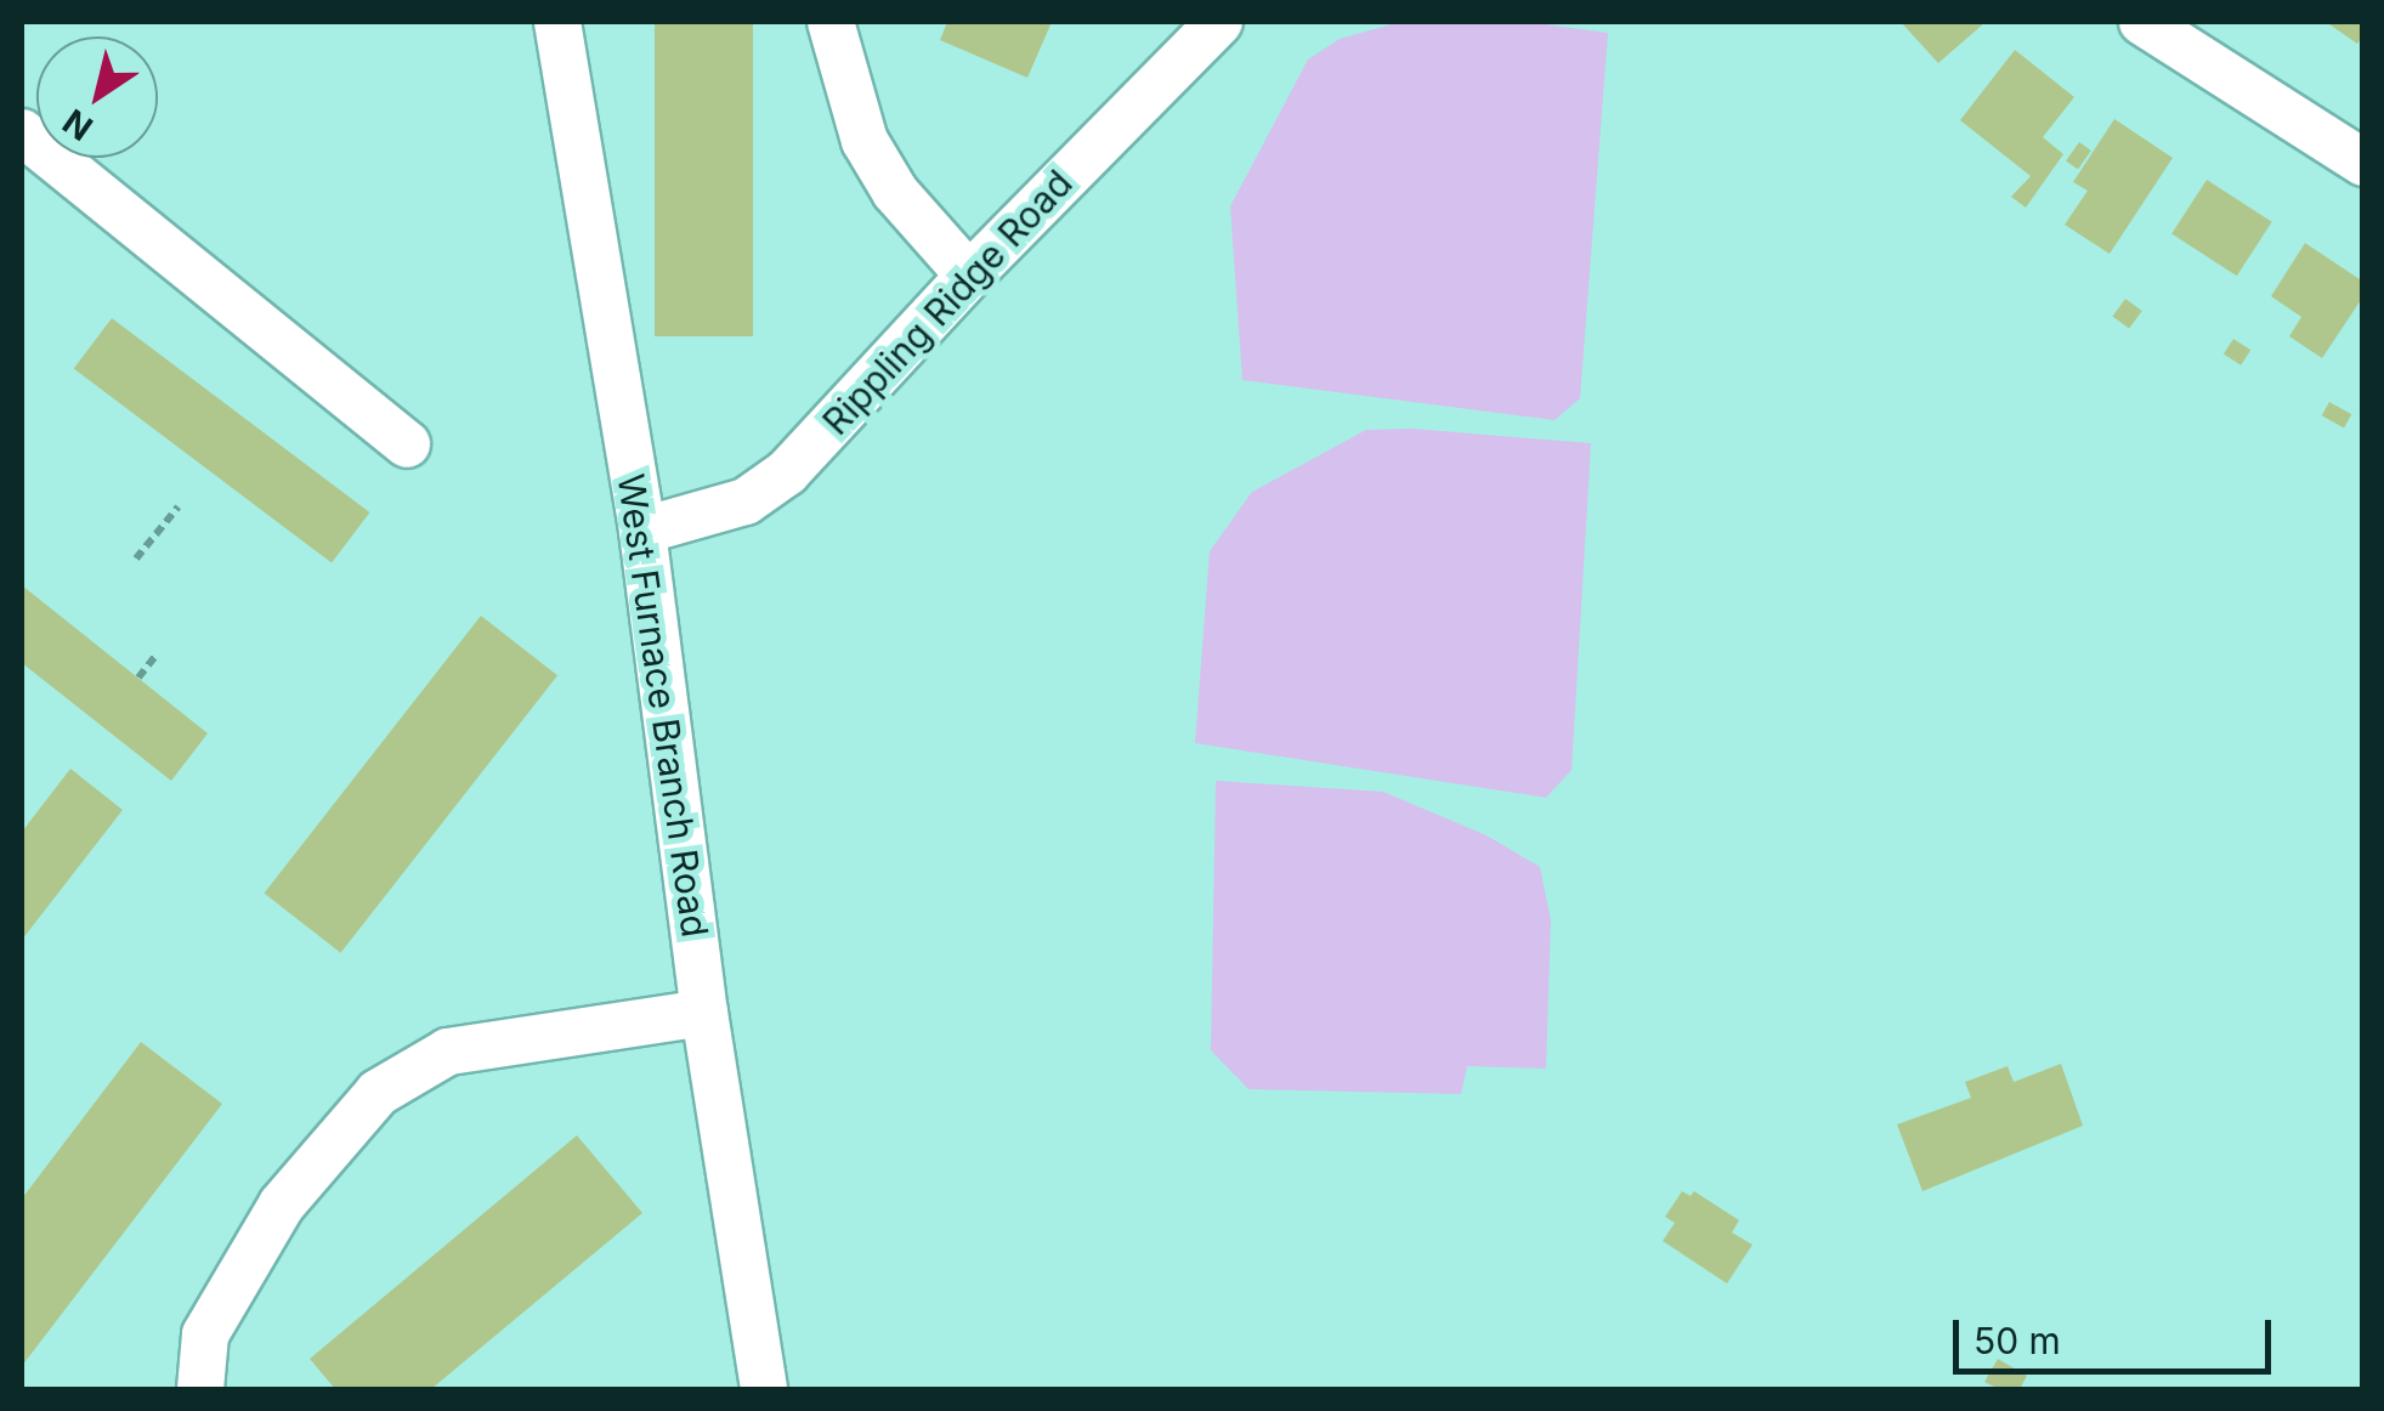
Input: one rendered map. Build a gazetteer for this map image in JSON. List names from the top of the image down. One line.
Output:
{"streets":{"street":["Rippling Ridge Road","West Furnace Branch Road"]},"crossings":[["Rippling Ridge Road","West Furnace Branch Road"]],"scale_bar":"50 m","north":"bottom left"}
